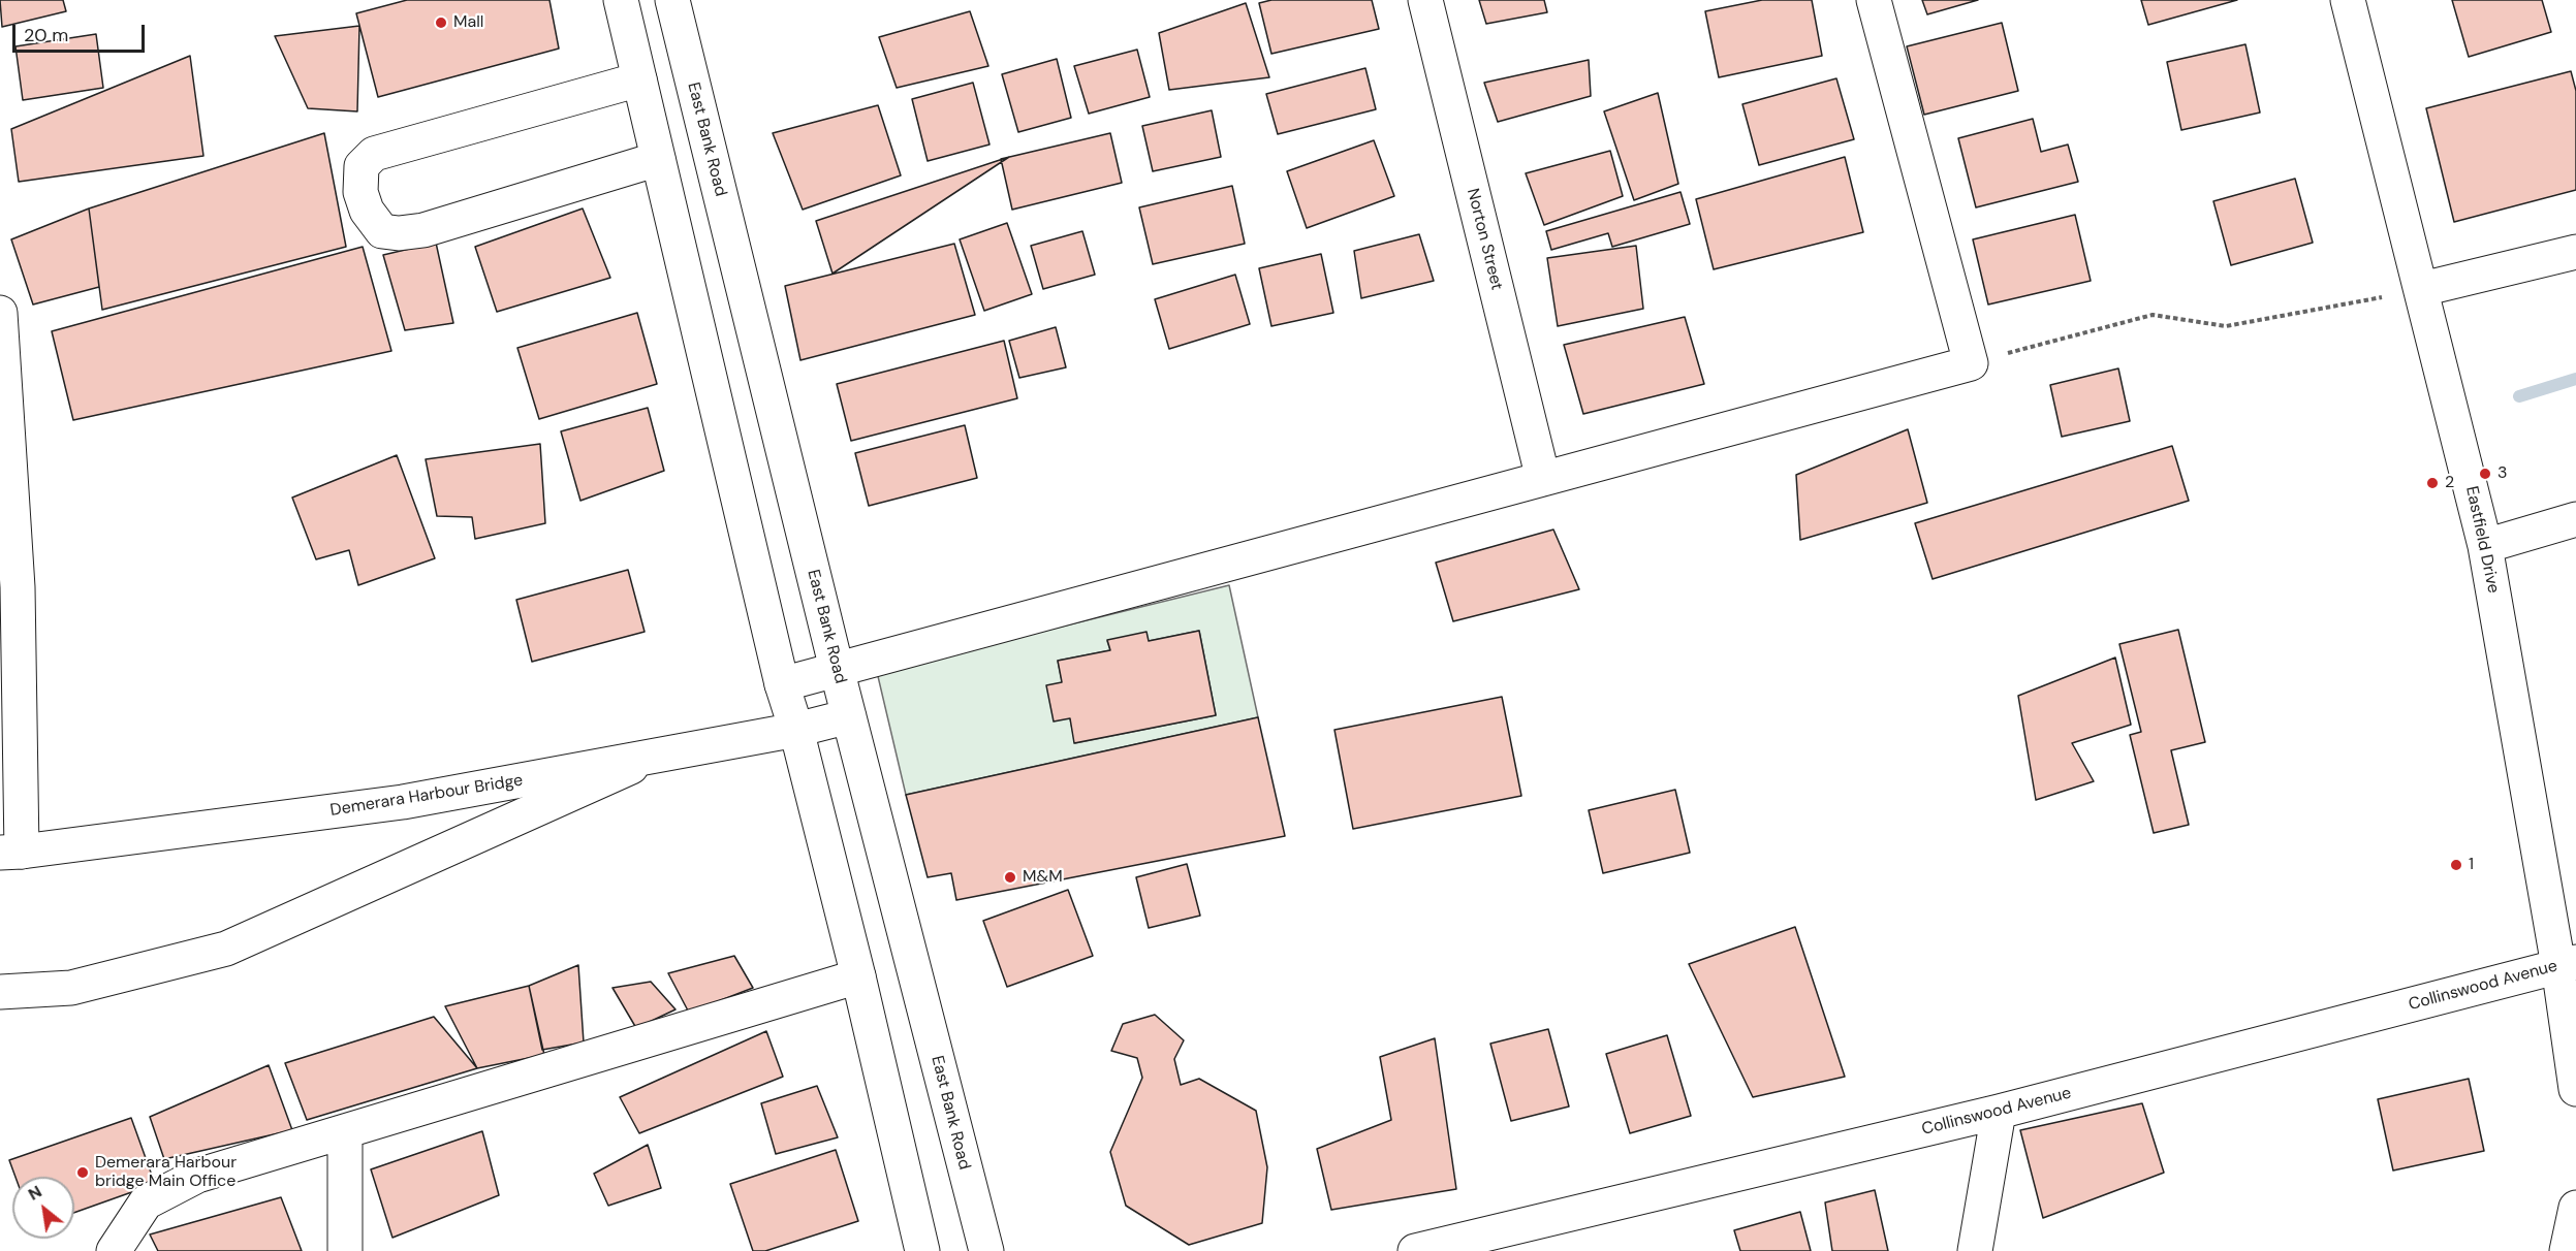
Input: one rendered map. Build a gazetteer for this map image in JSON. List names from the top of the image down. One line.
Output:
{"streets":{"street":["East Bank Road","Norton Street","Eastfield Drive","Demerara Harbour Bridge","Collinswood Avenue"]},"crossings":[["East Bank Road","Demerara Harbour Bridge"],["Eastfield Drive","Collinswood Avenue"]],"places":["Mall","3","2","1","M&M","Demerara Harbour bridge Main Office"],"scale_bar":"20 m","north":"top left"}
